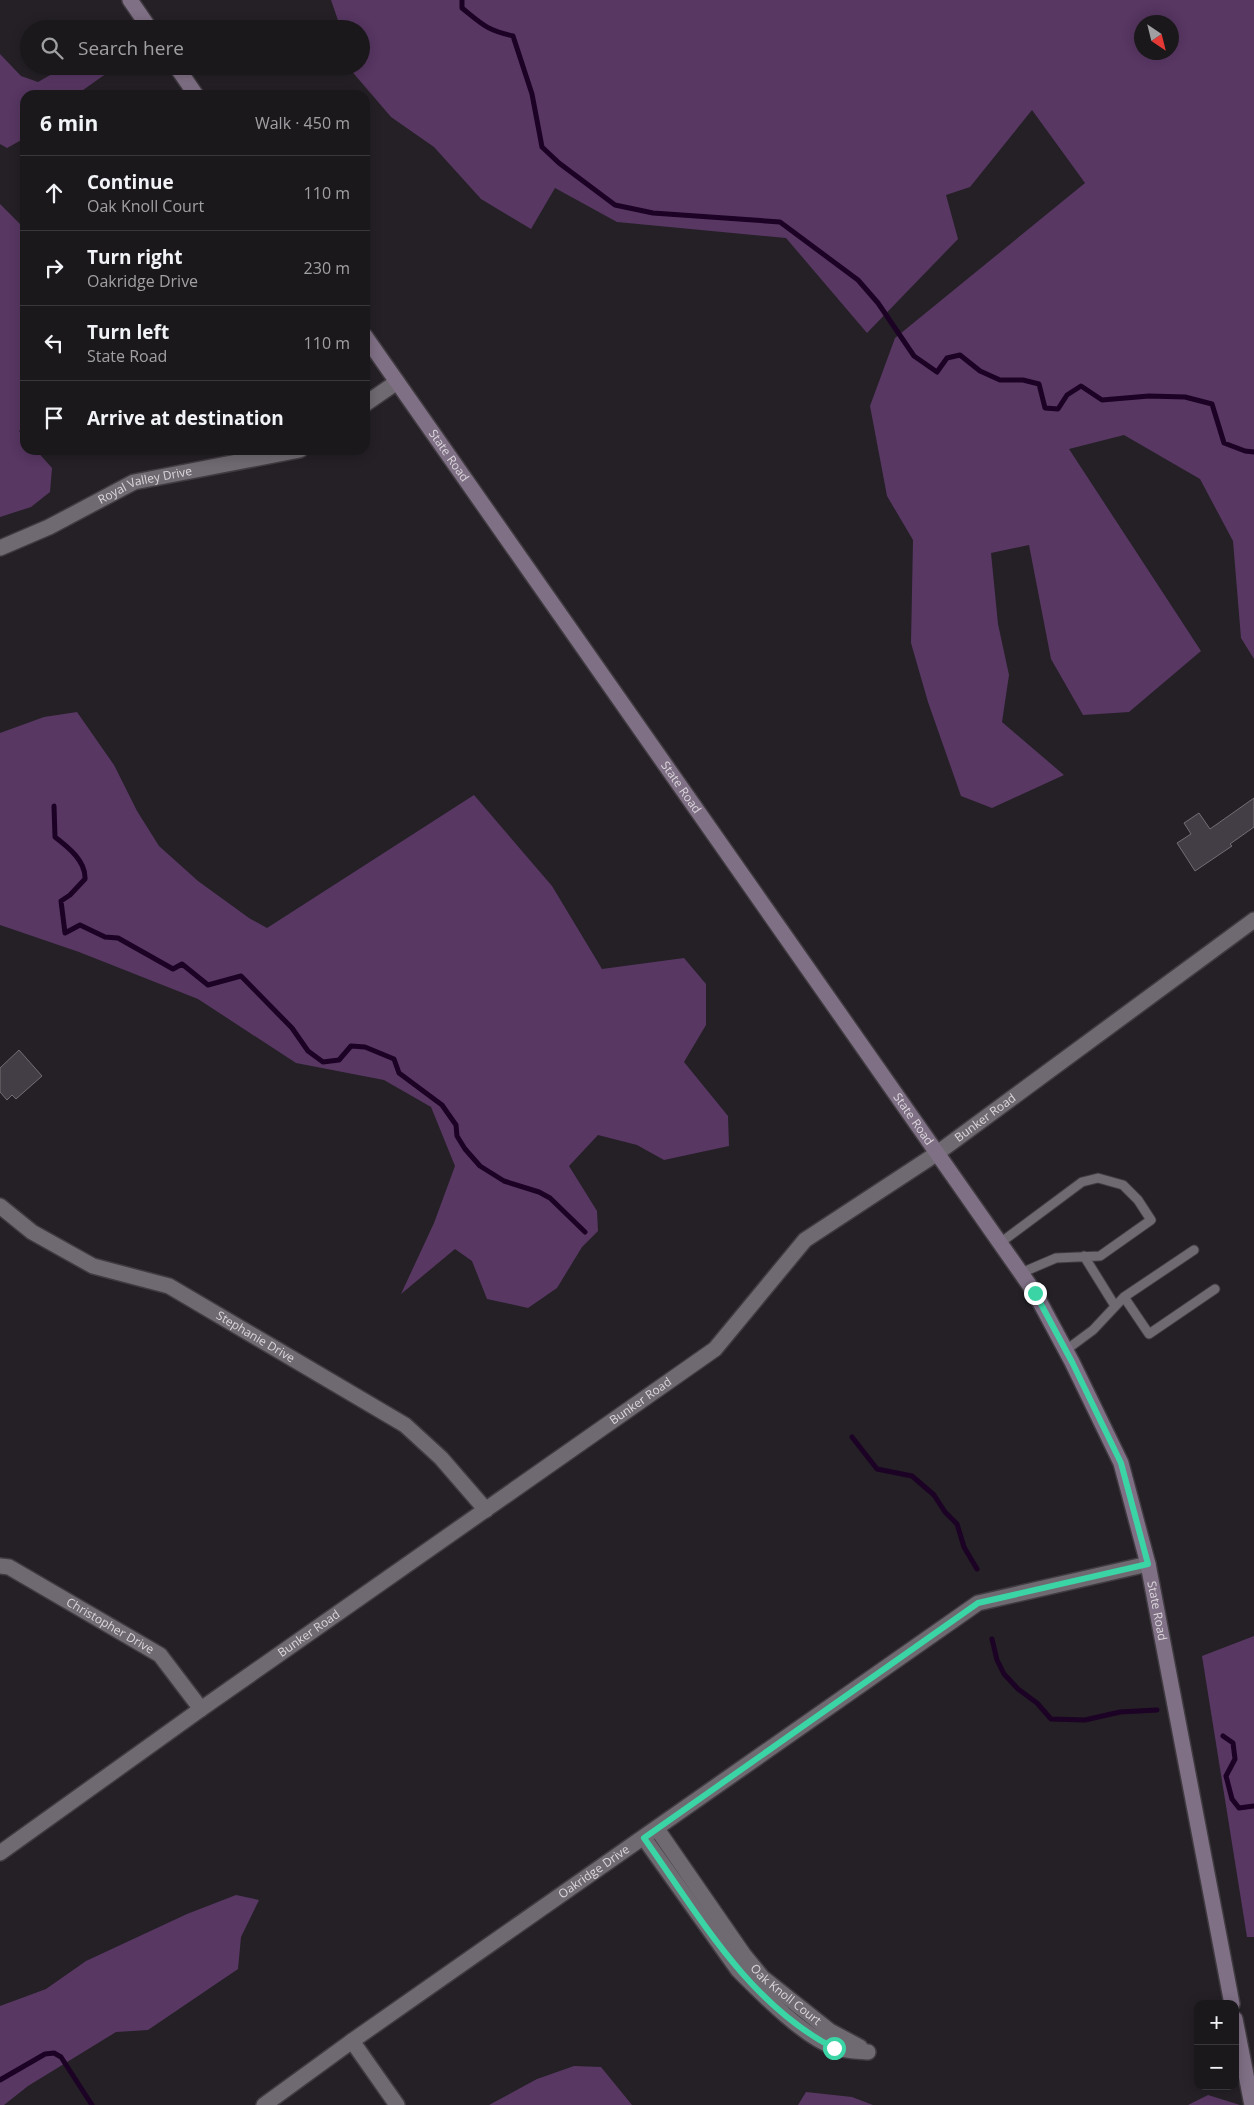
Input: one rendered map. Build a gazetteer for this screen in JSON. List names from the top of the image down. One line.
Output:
{"streets":{"main road":["State Road"],"street":["Royal Valley Drive","Bunker Road","Stephanie Drive","Christopher Drive","Oakridge Drive","Oak Knoll Court"]},"crossings":[["State Road","Bunker Road"],["State Road","Oakridge Drive"],["Bunker Road","Stephanie Drive"],["Bunker Road","Christopher Drive"],["Oakridge Drive","Oak Knoll Court"]],"north":"bottom right","page":{"search":"Search here","heading":["6 min","Walk · 450 m"],"list":[["Continue","Oak Knoll Court","110 m"],["Turn right","Oakridge Drive","230 m"],["Turn left","State Road","110 m"],"Arrive at destination"],"map_buttons":["+","−"]}}
